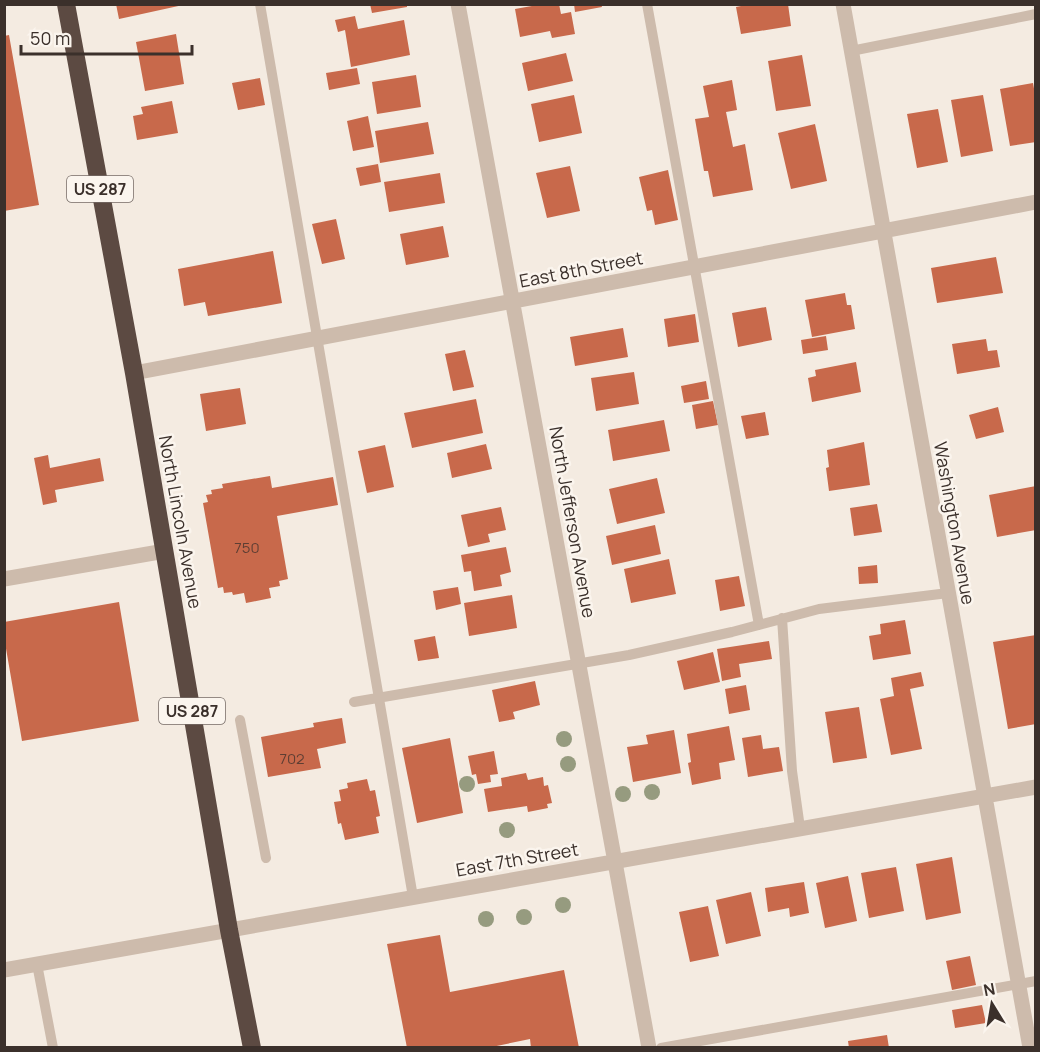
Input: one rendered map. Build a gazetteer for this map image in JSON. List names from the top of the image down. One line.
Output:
{"streets":{"highway":["US 287","North Lincoln Avenue"],"street":["East 8th Street","North Jefferson Avenue","Washington Avenue","East 7th Street"]},"crossings":[["East 8th Street","North Lincoln Avenue"],["East 8th Street","North Jefferson Avenue"],["East 8th Street","Washington Avenue"],["North Lincoln Avenue","East 7th Street"],["North Jefferson Avenue","East 7th Street"],["Washington Avenue","East 7th Street"]],"house_numbers":["750","702"],"scale_bar":"50 m","north":"top"}
